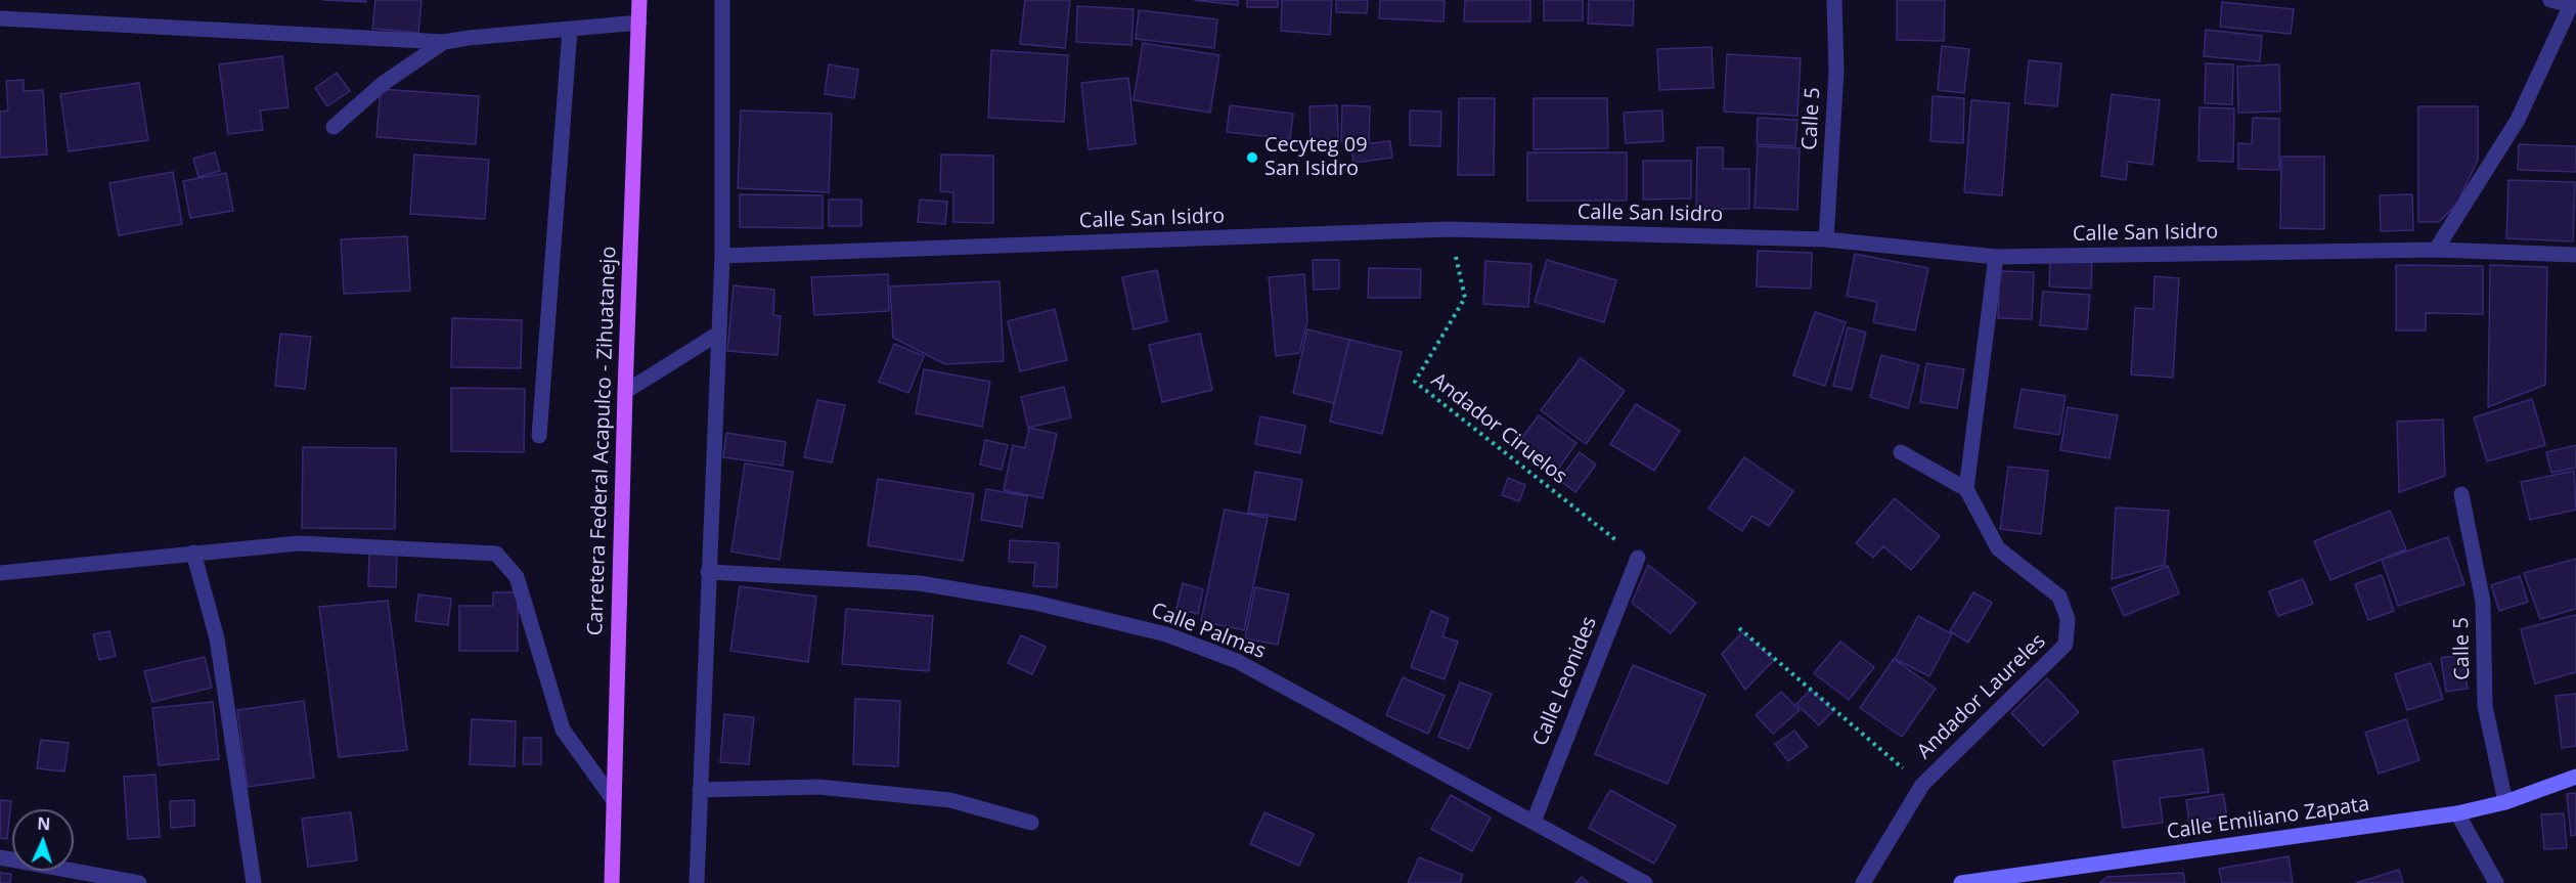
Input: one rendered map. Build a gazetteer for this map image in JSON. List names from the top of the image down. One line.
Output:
{"streets":{"main road":["Carretera Federal Acapulco - Zihuatanejo"],"street":["Calle 5","Calle San Isidro","Calle Palmas","Calle Leonides","Andador Laureles","Calle Emiliano Zapata"],"path":["Andador Ciruelos"]},"crossings":[["Calle 5","Calle San Isidro"],["Calle 5","Calle Emiliano Zapata"],["Calle San Isidro","Andador Ciruelos"],["Andador Ciruelos","Calle Leonides"],["Calle Palmas","Calle Leonides"]],"places":["Cecyteg 09 San Isidro"],"north":"top"}
